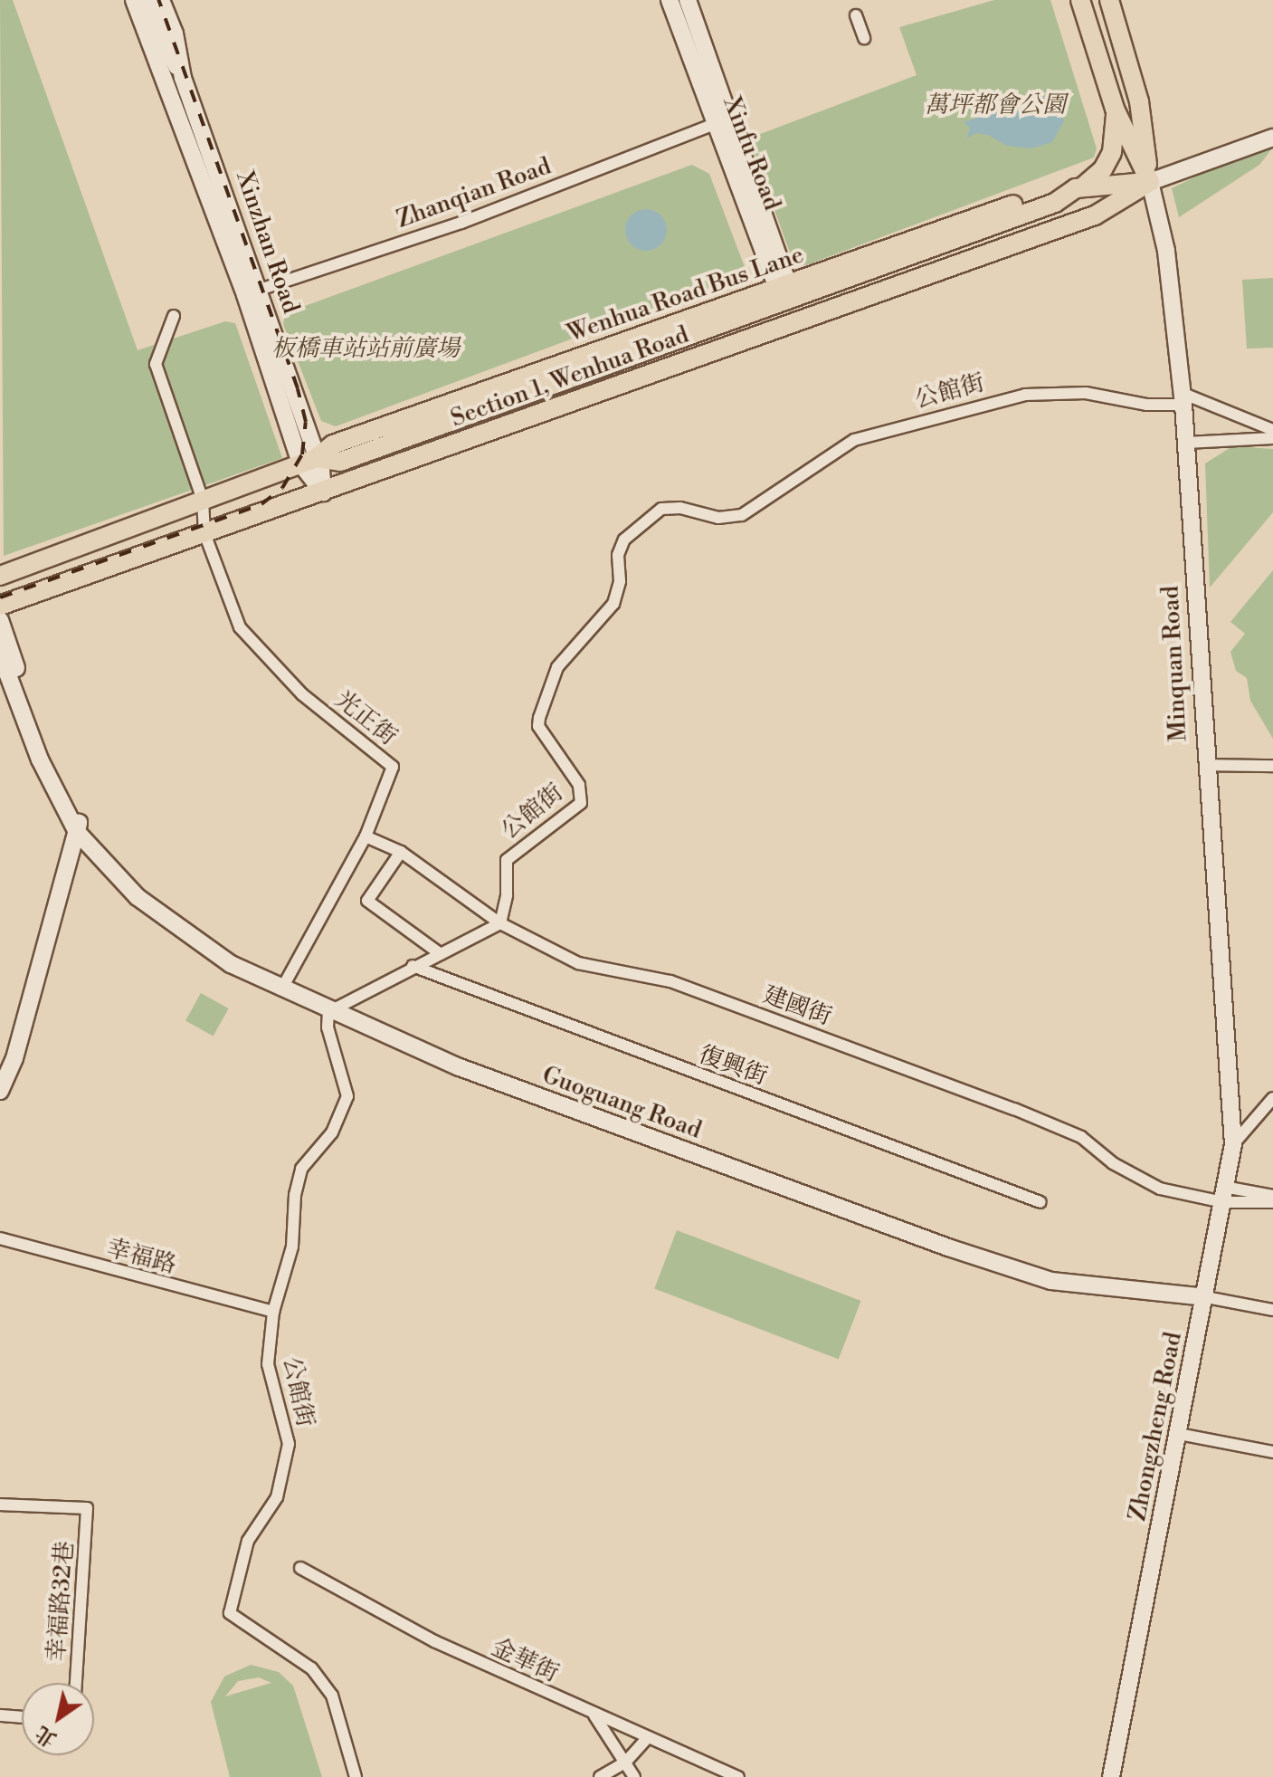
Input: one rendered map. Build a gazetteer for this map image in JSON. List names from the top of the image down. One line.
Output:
{"streets":{"main road":["Wenhua Road Bus Lane","Section 1, Wenhua Road","Minquan Road"],"street":["Xinfu Road","Zhanqian Road","Xinzhan Road","公館街","光正街","建國街","復興街","Guoguang Road","幸福路","Zhongzheng Road","幸福路32巷","金華街"]},"crossings":[["Xinfu Road","Zhanqian Road"],["Xinfu Road","Wenhua Road Bus Lane"],["Xinfu Road","Section 1, Wenhua Road"],["Zhanqian Road","Xinzhan Road"],["Xinzhan Road","Wenhua Road Bus Lane"],["Xinzhan Road","Section 1, Wenhua Road"],["Wenhua Road Bus Lane","Section 1, Wenhua Road"],["Section 1, Wenhua Road","Minquan Road"],["Section 1, Wenhua Road","光正街"],["公館街","Minquan Road"],["公館街","建國街"],["公館街","Guoguang Road"],["公館街","幸福路"],["Minquan Road","Zhongzheng Road"],["光正街","建國街"],["光正街","Guoguang Road"],["建國街","Zhongzheng Road"],["Guoguang Road","Zhongzheng Road"]],"parks":["萬坪都會公園","板橋車站站前廣場"],"north":"bottom left"}
